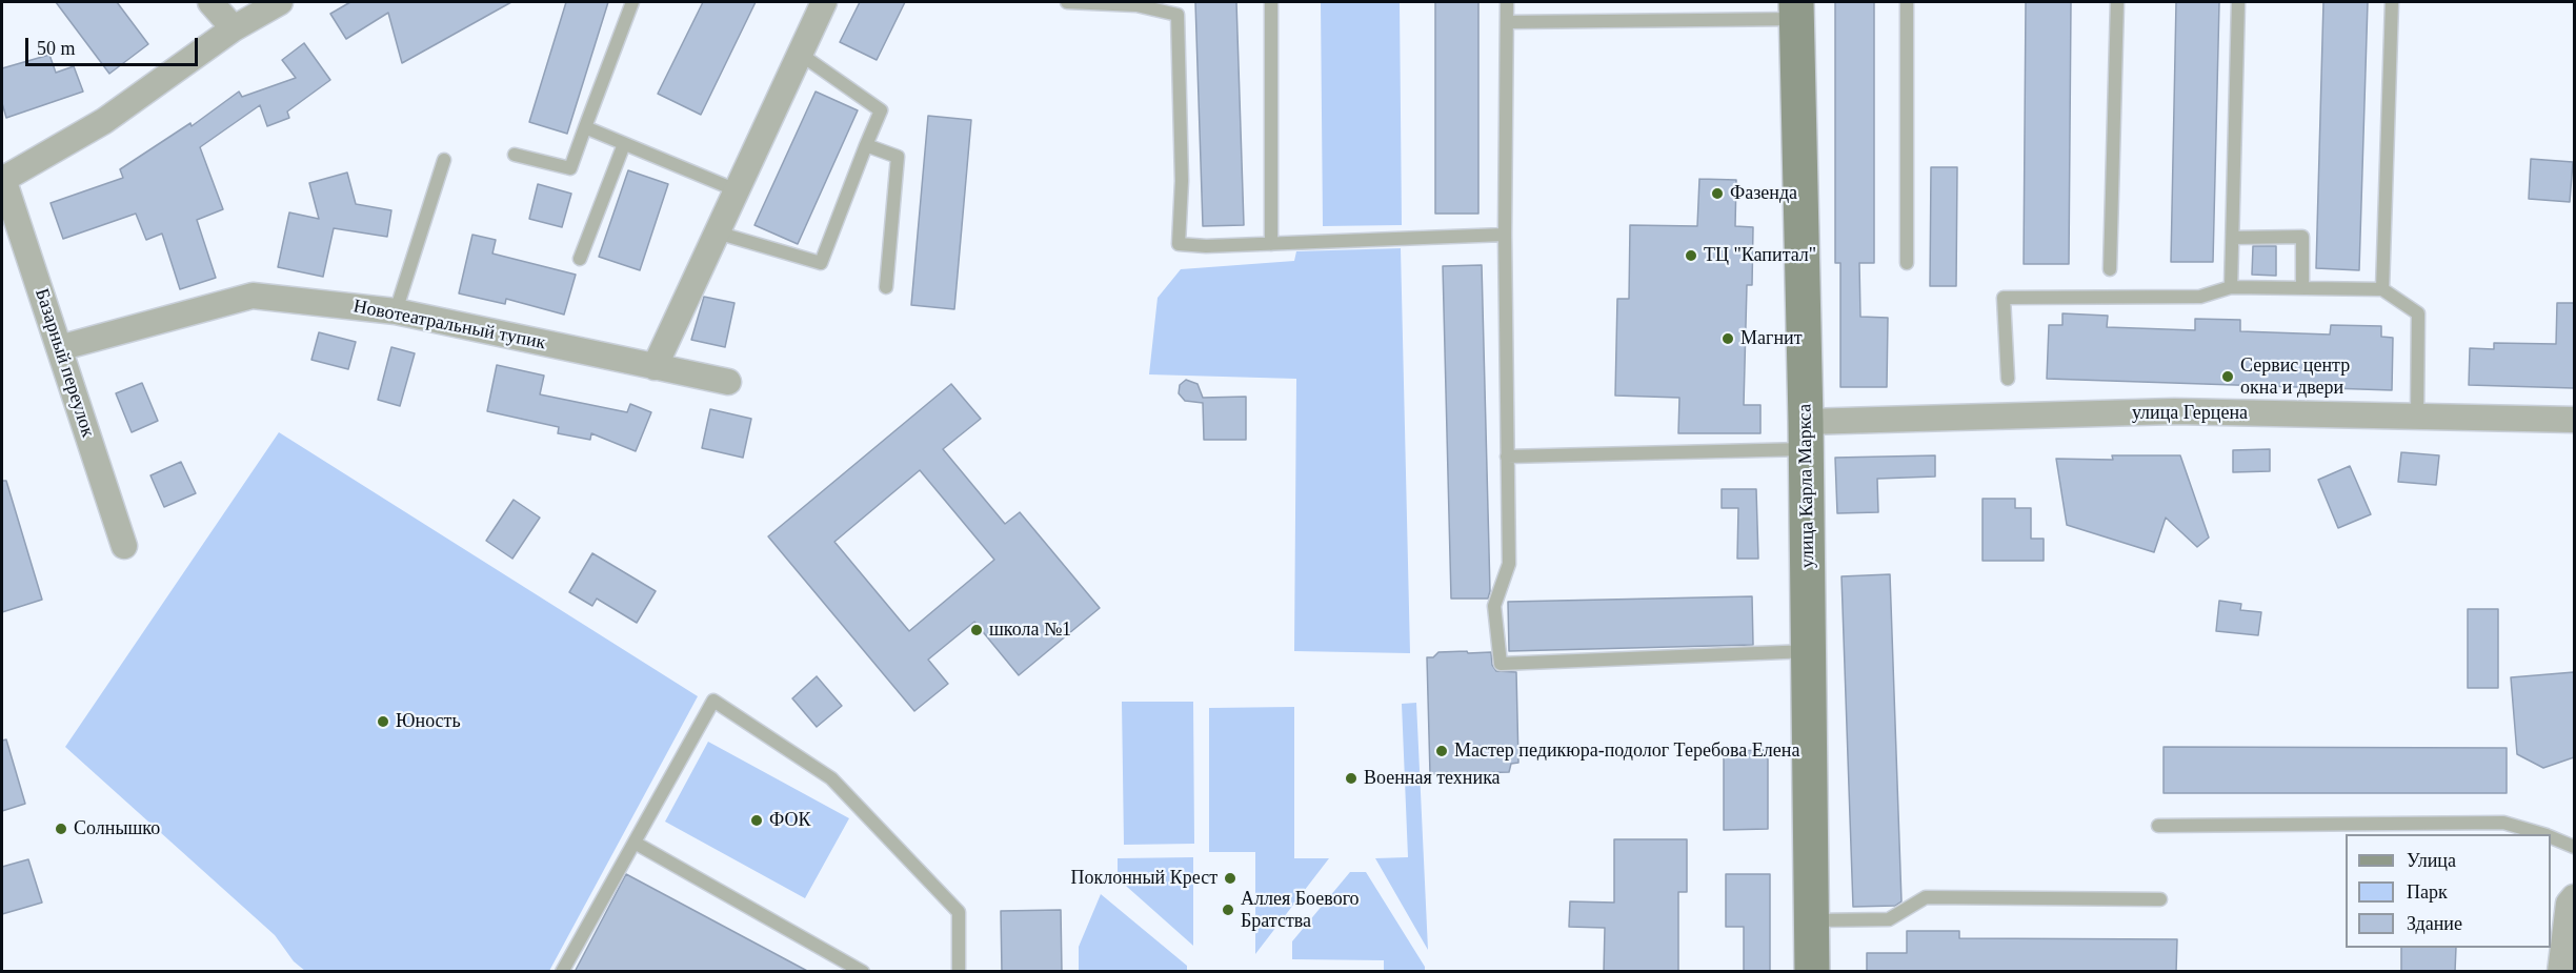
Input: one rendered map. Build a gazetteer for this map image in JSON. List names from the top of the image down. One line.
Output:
{"streets":{"main road":["улица Карла Маркса"],"street":["Новотеатральный тупик","Базарный переулок","улица Герцена"]},"crossings":[["Новотеатральный тупик","Базарный переулок"],["улица Герцена","улица Карла Маркса"]],"places":["Фазенда","ТЦ \"Капитал\"","Магнит","Сервис центр окна и двери","школа №1","Юность","Мастер педикюра-подолог Теребова Елена","Военная техника","ФОК","Солнышко","Поклонный Крест","Аллея Боевого Братства"],"legend":["Улица","Парк","Здание"],"scale_bar":"50 m"}
